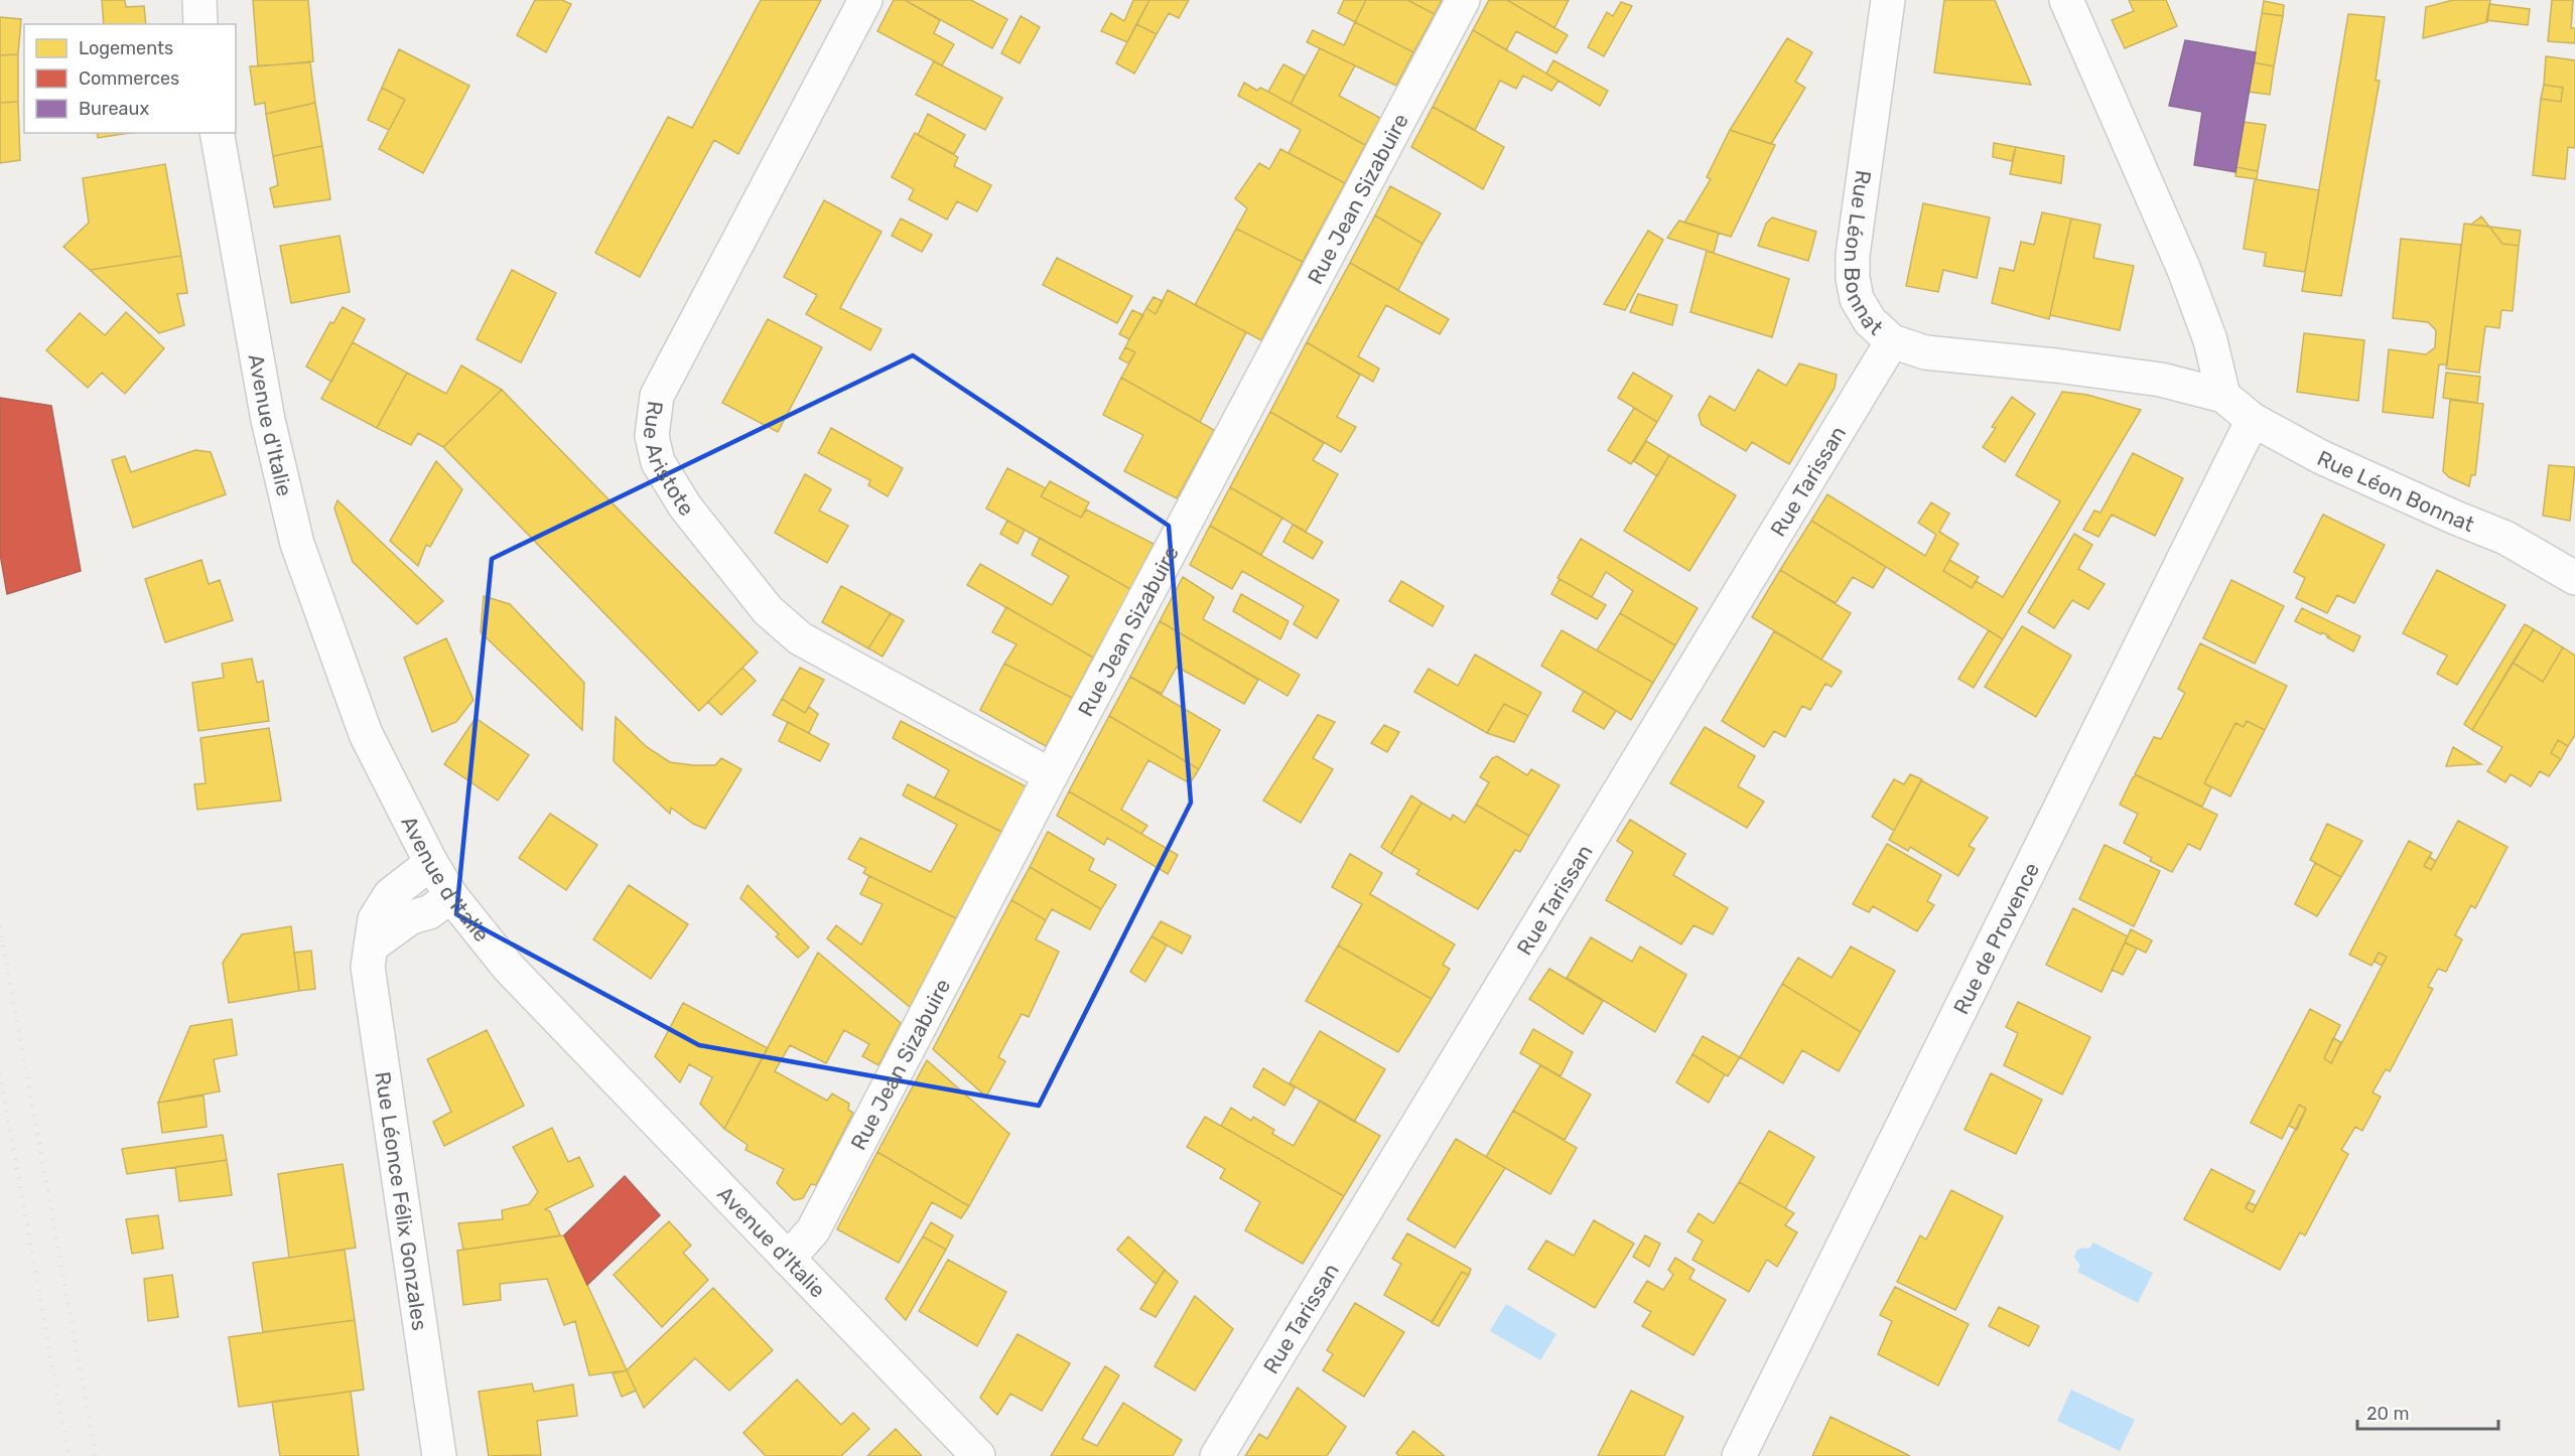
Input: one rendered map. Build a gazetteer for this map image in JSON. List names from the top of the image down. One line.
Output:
{"streets":{"street":["Rue Jean Sizabuire","Rue Léon Bonnat","Avenue d'Italie","Rue Aristote","Rue Tarissan","Rue de Provence","Rue Léonce Félix Gonzales"]},"crossings":[["Rue Jean Sizabuire","Avenue d'Italie"],["Rue Jean Sizabuire","Rue Aristote"],["Rue Léon Bonnat","Rue Tarissan"],["Rue Léon Bonnat","Rue de Provence"],["Avenue d'Italie","Rue Léonce Félix Gonzales"]],"legend":["Logements","Commerces","Bureaux"],"scale_bar":"20 m"}
